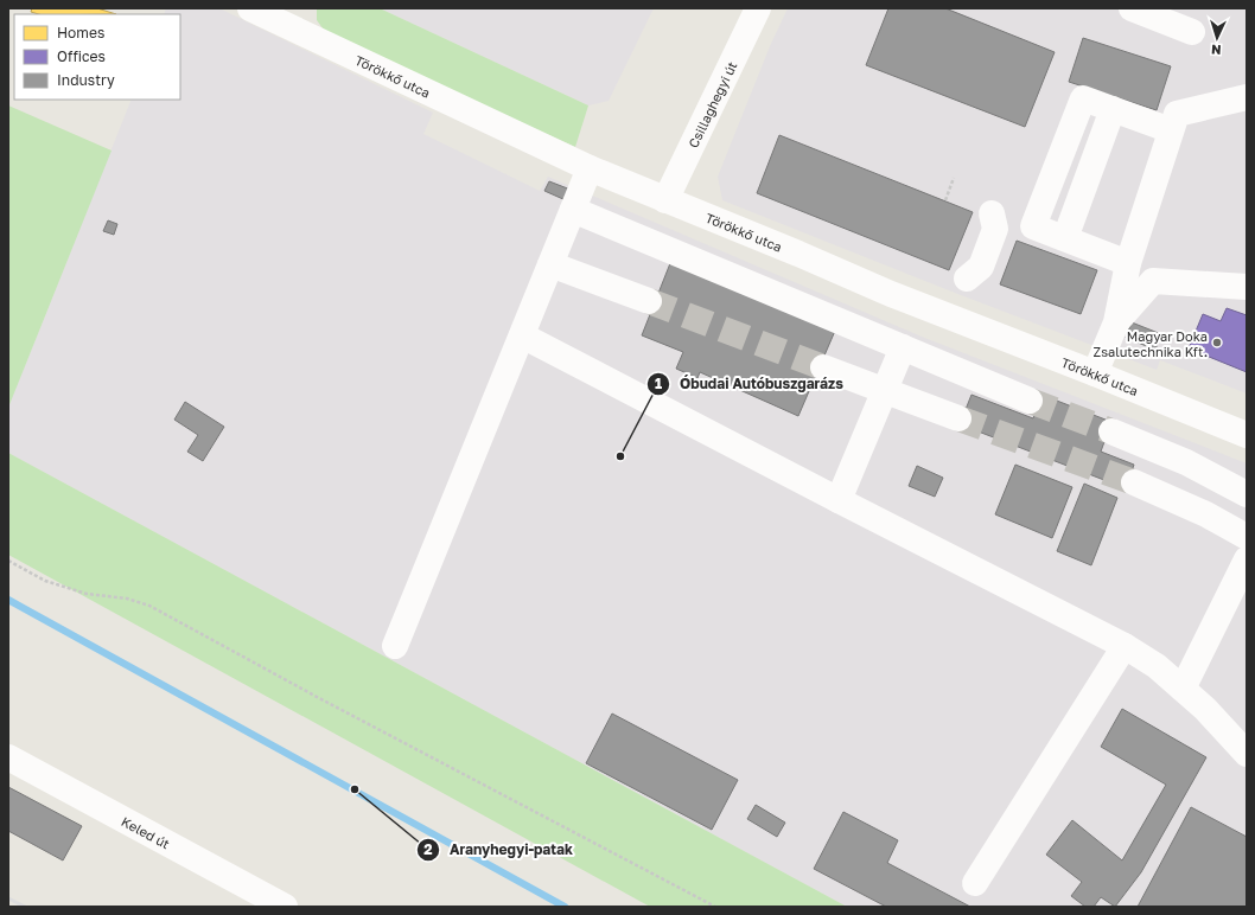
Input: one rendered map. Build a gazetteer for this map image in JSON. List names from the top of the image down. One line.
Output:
{"streets":{"street":["Törökkő utca","Csillaghegyi út","Keled út"]},"crossings":[["Törökkő utca","Csillaghegyi út"]],"places":["Magyar Doka Zsalutechnika Kft.","Óbudai Autóbuszgarázs","Aranyhegyi-patak"],"legend":["Homes","Offices","Industry"],"north":"bottom"}
